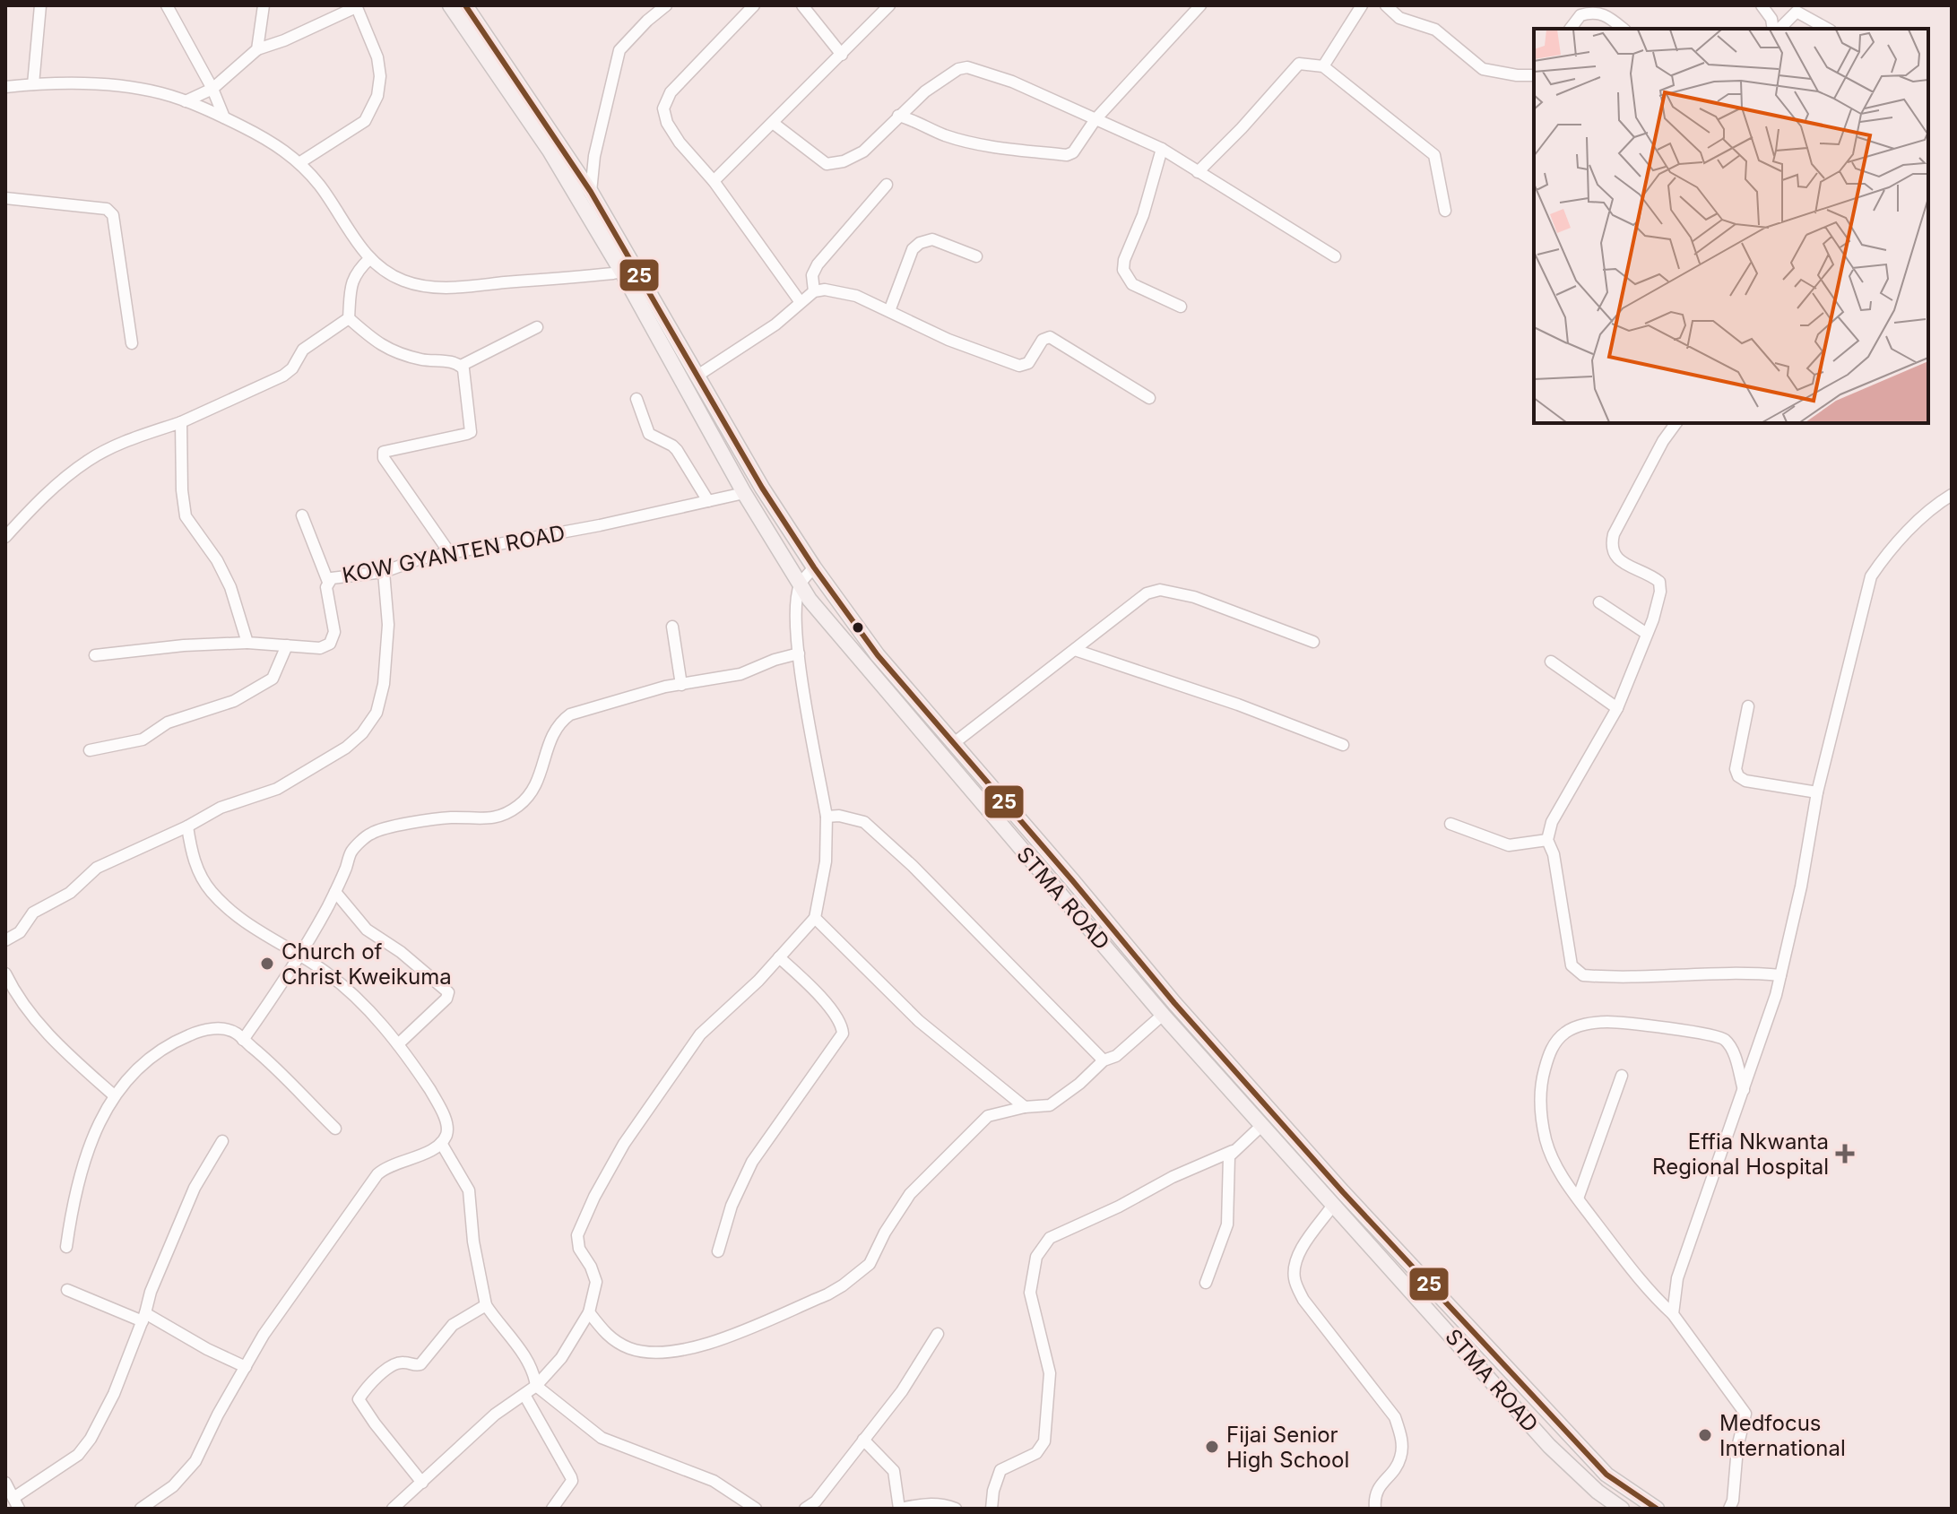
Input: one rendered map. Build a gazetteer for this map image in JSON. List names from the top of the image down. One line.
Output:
{"streets":{"main road":["STMA ROAD"],"street":["KOW GYANTEN ROAD"]},"crossings":[["KOW GYANTEN ROAD","STMA ROAD"]],"places":{"other":["Church of Christ Kweikuma","Medfocus International","Fijai Senior High School"],"health":["Effia Nkwanta Regional Hospital"]},"lines":["transit line 25"]}
